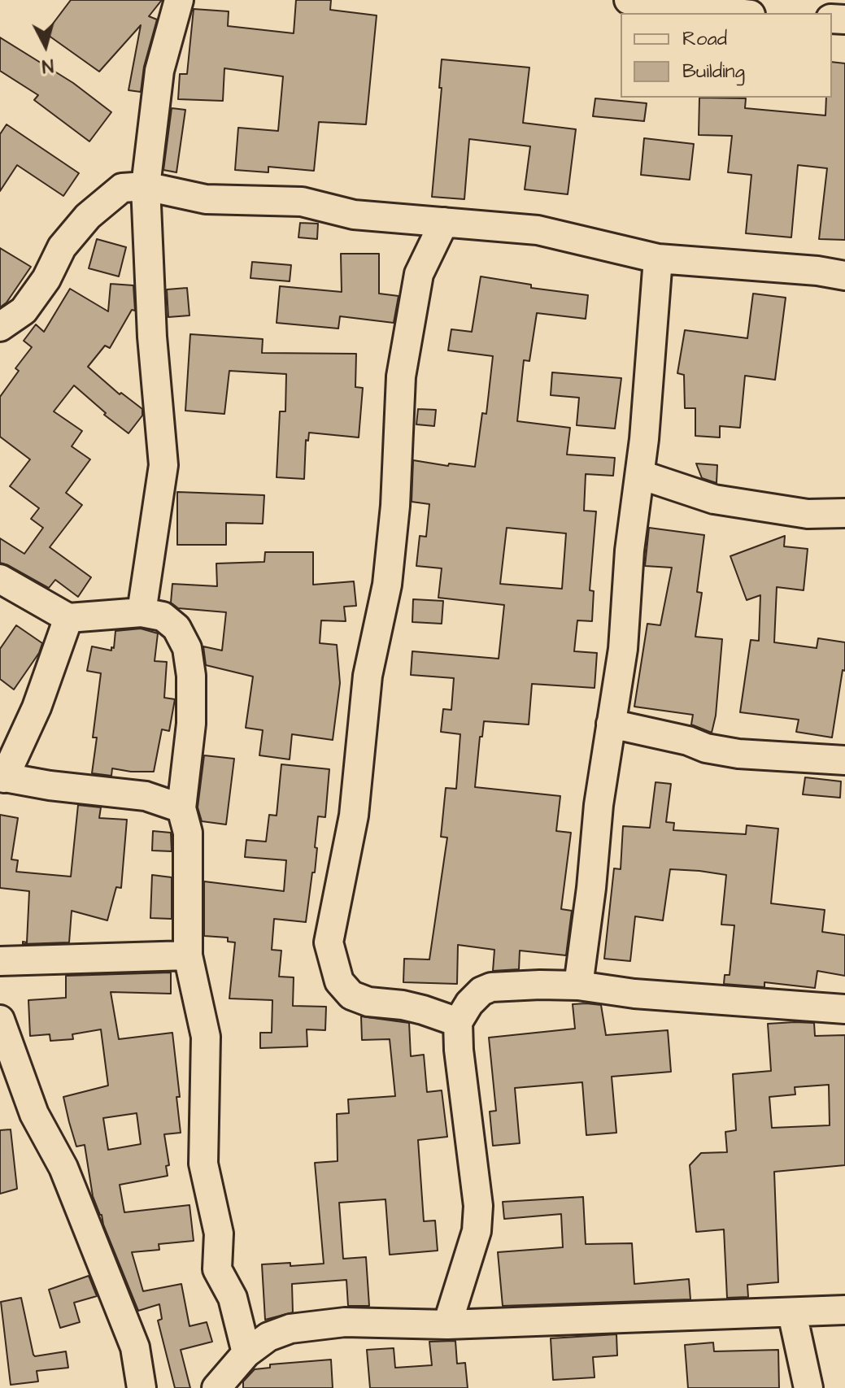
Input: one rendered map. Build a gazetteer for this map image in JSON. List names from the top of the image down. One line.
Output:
{"legend":["Road","Building"],"north":"bottom"}
